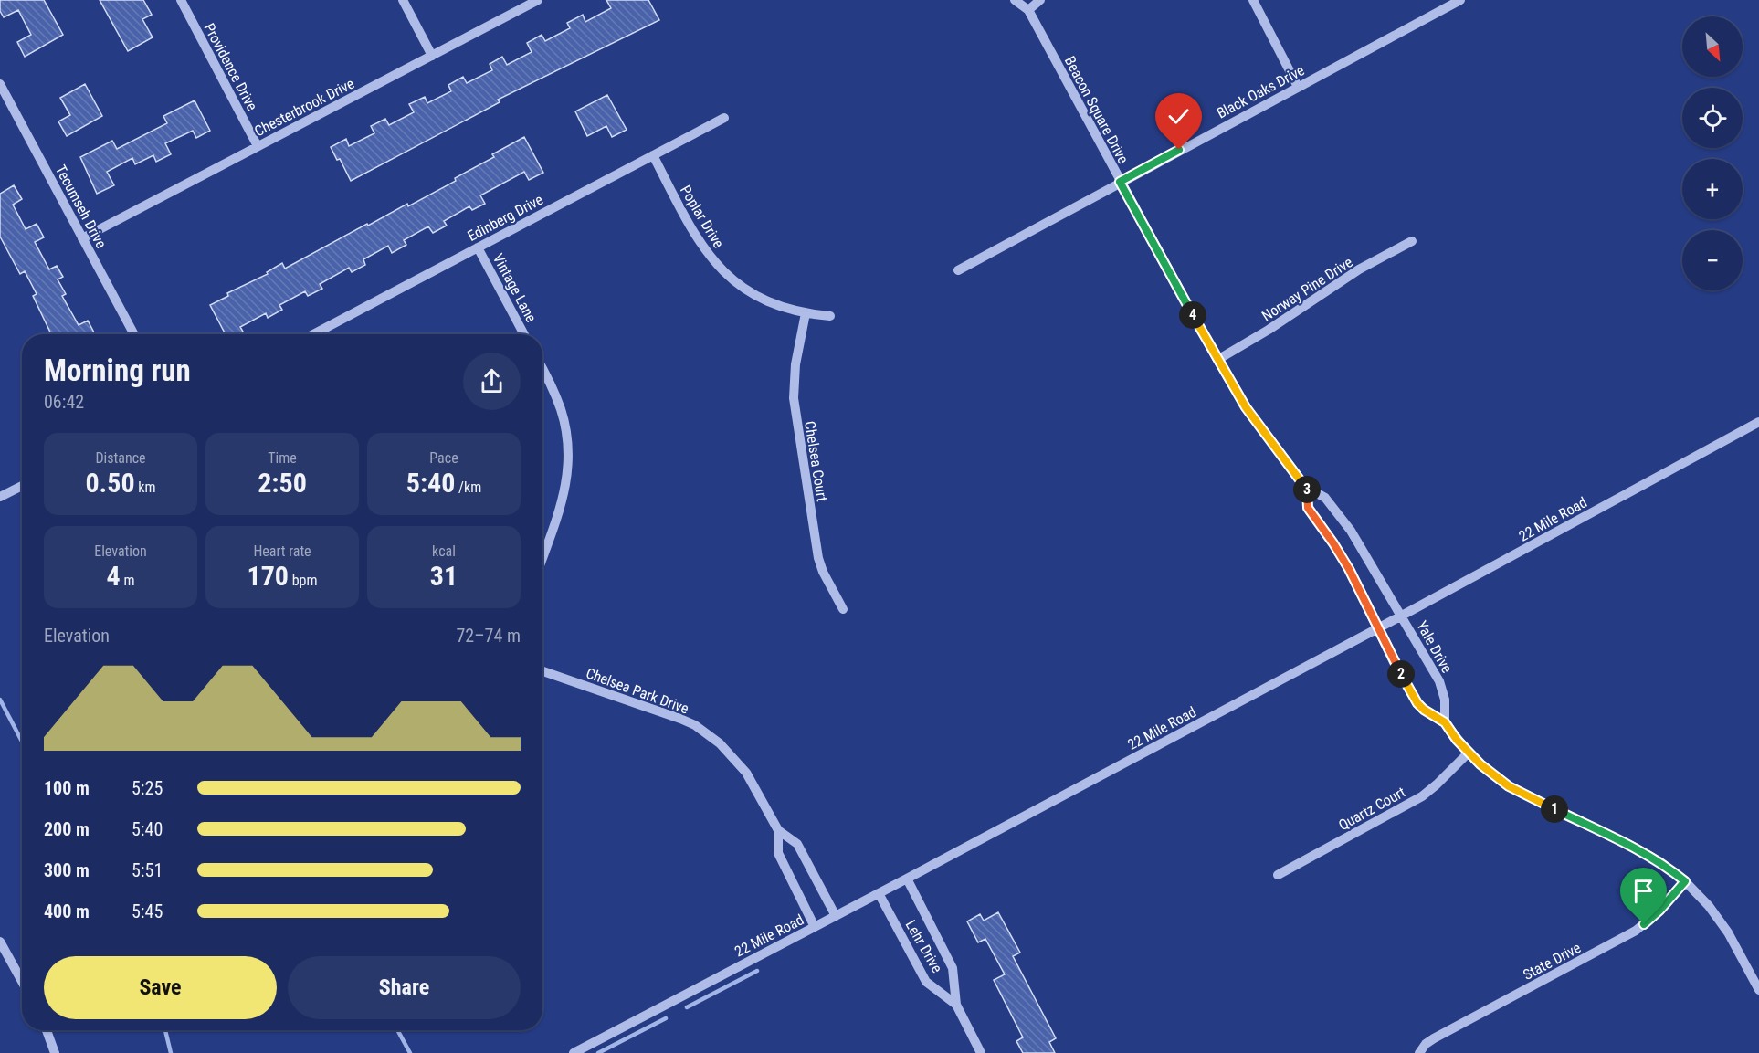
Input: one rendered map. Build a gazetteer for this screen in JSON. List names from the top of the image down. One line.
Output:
{"streets":{"street":["Providence Drive","Black Oaks Drive","Chesterbrook Drive","Beacon Square Drive","Tecumseh Drive","Poplar Drive","Edinberg Drive","Vintage Lane","Norway Pine Drive","Chelsea Court","22 Mile Road","Yale Drive","Chelsea Park Drive","Quartz Court","Lehr Drive","State Drive"]},"crossings":[["Providence Drive","Chesterbrook Drive"],["Black Oaks Drive","Beacon Square Drive"],["Chesterbrook Drive","Tecumseh Drive"],["Beacon Square Drive","Norway Pine Drive"],["Beacon Square Drive","22 Mile Road"],["Beacon Square Drive","Yale Drive"],["Poplar Drive","Edinberg Drive"],["Poplar Drive","Chelsea Court"],["Edinberg Drive","Vintage Lane"],["22 Mile Road","Yale Drive"],["22 Mile Road","Chelsea Park Drive"],["22 Mile Road","Lehr Drive"]],"north":"bottom right","page":{"map_buttons":["+","−"],"pins":["4","3","2","1"],"heading":["Morning run","06:42"],"stats":[["Distance","0.50 km"],["Time","2:50"],["Pace","5:40 /km"],["Elevation","4 m"],["Heart rate","170 bpm"],["kcal","31"]],"chart":["Elevation","72–74 m"],"list":[{"name":"100 m","note":"5:25"},{"name":"200 m","note":"5:40"},{"name":"300 m","note":"5:51"},{"name":"400 m","note":"5:45"}],"buttons":["Save","Share"]}}
